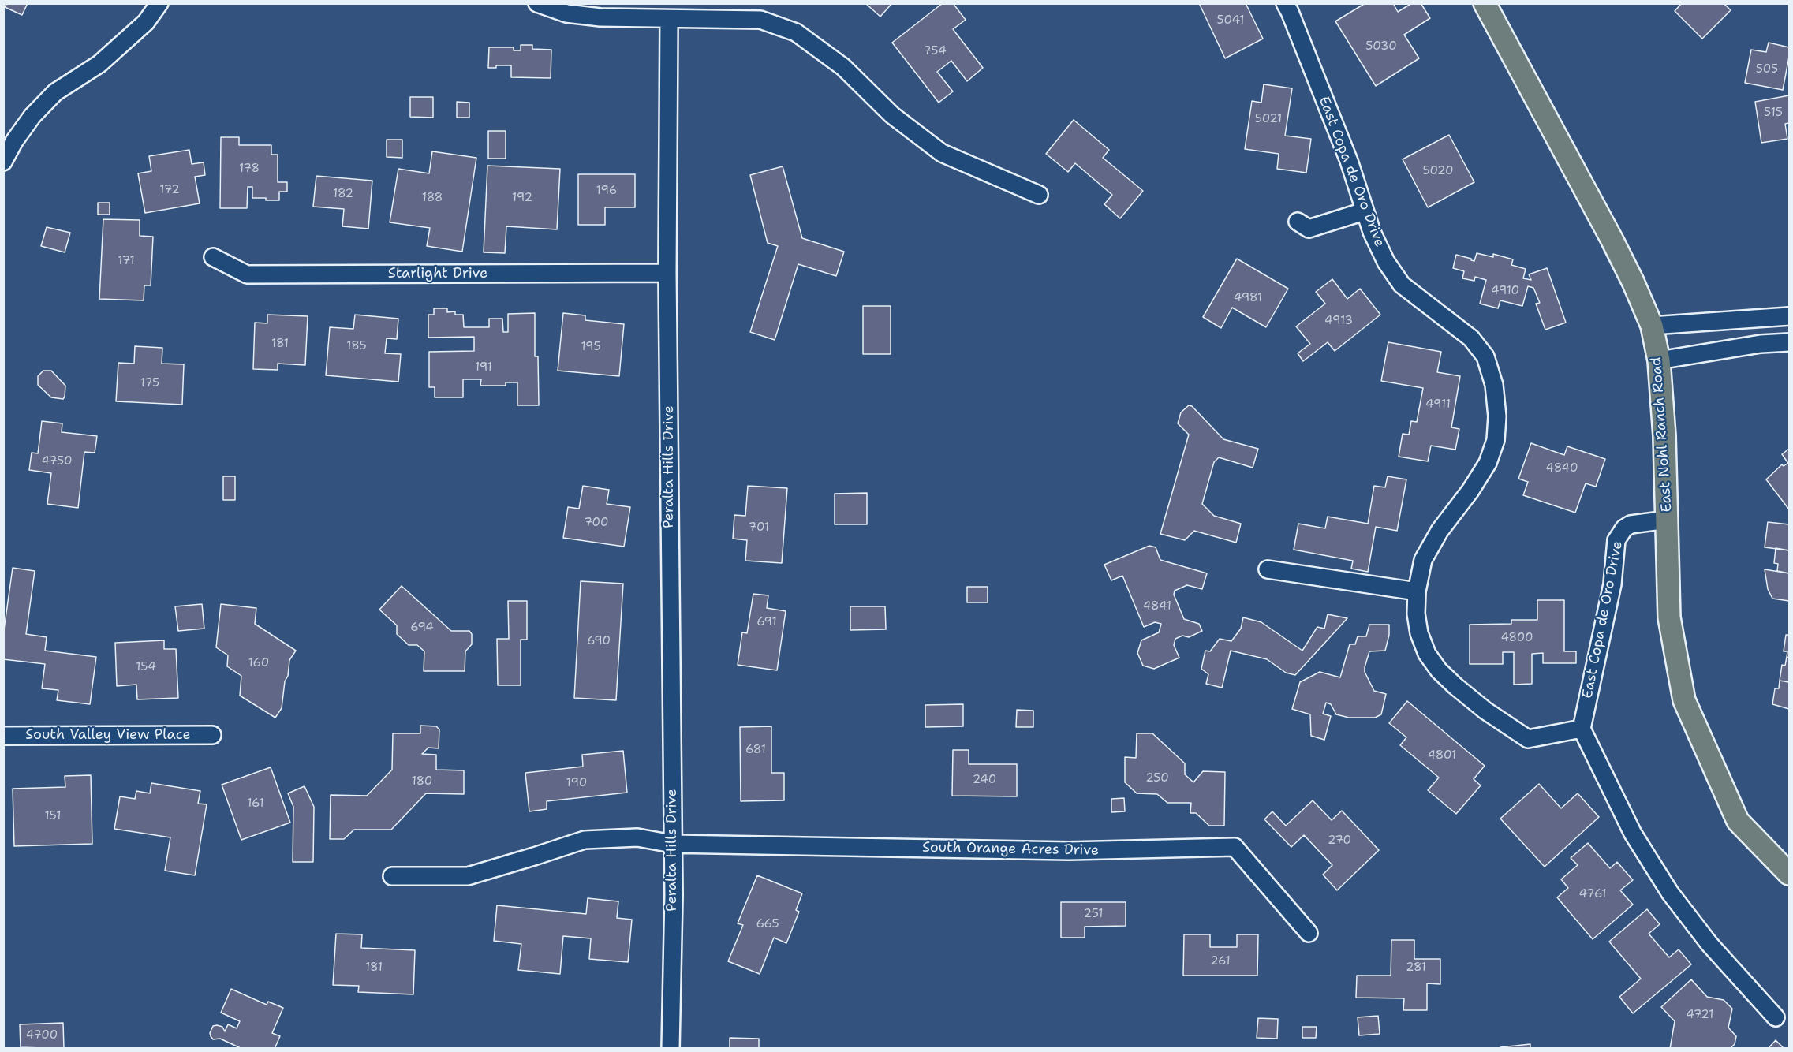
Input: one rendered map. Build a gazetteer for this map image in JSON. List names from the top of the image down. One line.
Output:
{"streets":{"main road":["East Nohl Ranch Road"],"street":["East Copa de Oro Drive","Starlight Drive","Peralta Hills Drive","South Valley View Place","South Orange Acres Drive"]},"crossings":[["East Copa de Oro Drive","East Nohl Ranch Road"],["Starlight Drive","Peralta Hills Drive"],["Peralta Hills Drive","South Orange Acres Drive"]],"house_numbers":["5041","5030","754","505","515","5021","178","5020","172","196","182","188","192","171","4910","4981","4913","181","185","195","191","175","4911","4750","4840","700","701","4841","691","694","4800","690","160","154","681","4801","250","240","180","190","161","151","270","4761","251","665","261","181","281","4721","4700"]}
